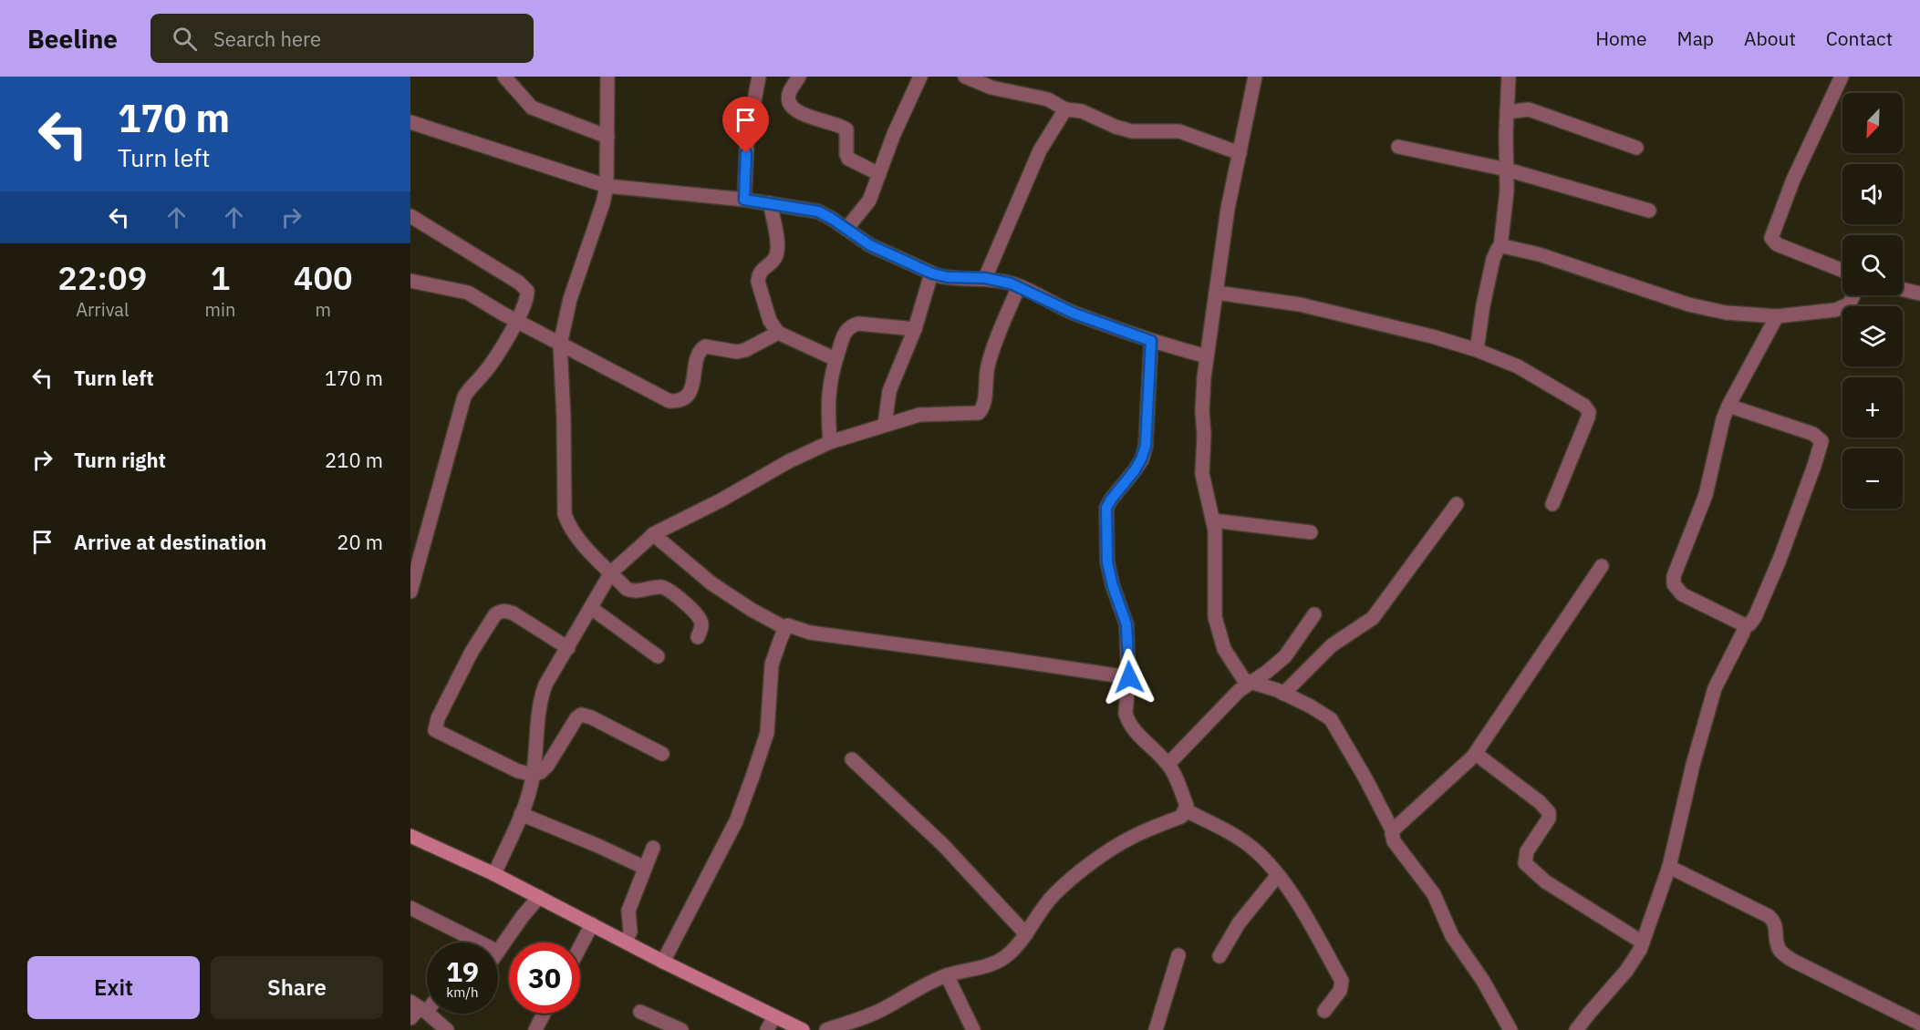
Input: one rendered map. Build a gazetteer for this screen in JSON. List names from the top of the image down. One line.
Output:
{"north":"bottom left","page":{"header":"Beeline","search":"Search here","nav":["Home","Map","About","Contact"],"turn":["170 m","Turn left"],"map_buttons":["+","−"],"eta":["22:09","Arrival","1","min","400","m"],"list":[{"name":"Turn left","value":"170 m"},{"name":"Turn right","value":"210 m"},{"name":"Arrive at destination","value":"20 m"}],"speed":"19 km/h","limit":"30","buttons":["Exit","Share"]}}
